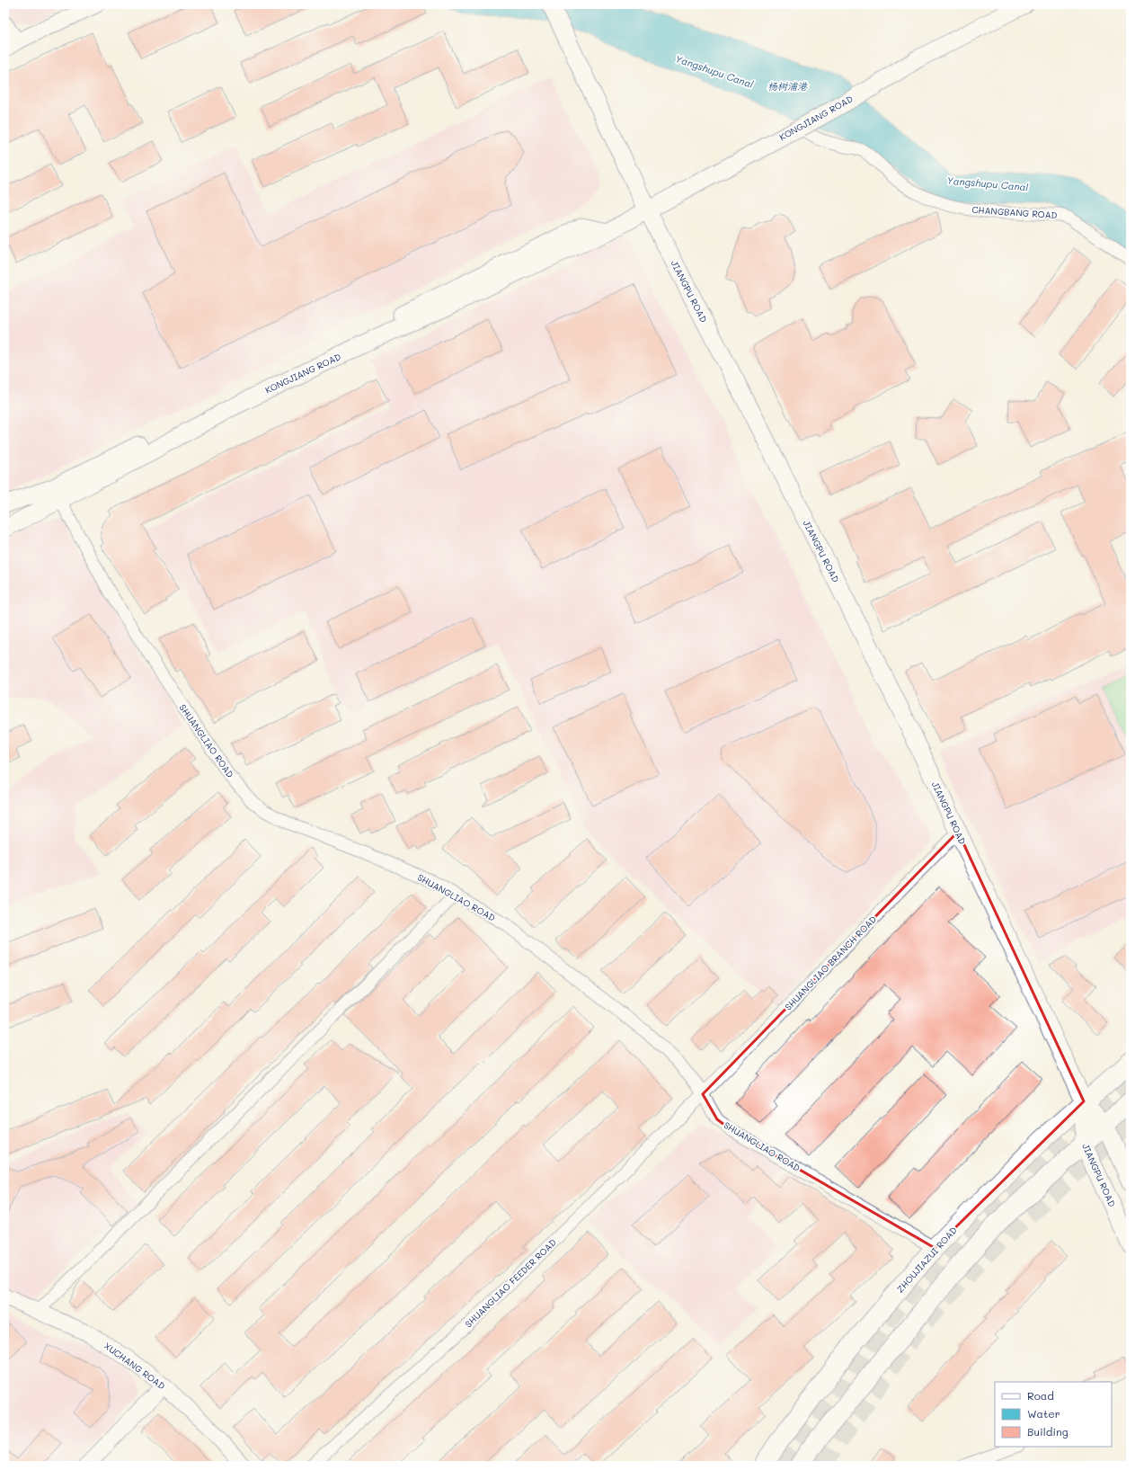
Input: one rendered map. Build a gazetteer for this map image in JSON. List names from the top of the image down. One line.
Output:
{"streets":{"main road":["KONGJIANG ROAD","JIANGPU ROAD","ZHOUJIAZUI ROAD"],"street":["CHANGBANG ROAD","SHUANGLIAO ROAD","SHUANGLIAO BRANCH ROAD","SHUANGLIAO FEEDER ROAD","XUCHANG ROAD"]},"crossings":[["KONGJIANG ROAD","CHANGBANG ROAD"],["KONGJIANG ROAD","JIANGPU ROAD"],["KONGJIANG ROAD","SHUANGLIAO ROAD"],["JIANGPU ROAD","SHUANGLIAO BRANCH ROAD"],["JIANGPU ROAD","ZHOUJIAZUI ROAD"],["SHUANGLIAO ROAD","SHUANGLIAO BRANCH ROAD"],["SHUANGLIAO ROAD","ZHOUJIAZUI ROAD"],["SHUANGLIAO ROAD","SHUANGLIAO FEEDER ROAD"],["SHUANGLIAO BRANCH ROAD","SHUANGLIAO FEEDER ROAD"]],"water":["Yangshupu Canal","杨树浦港"],"legend":["Road","Water","Building"]}
